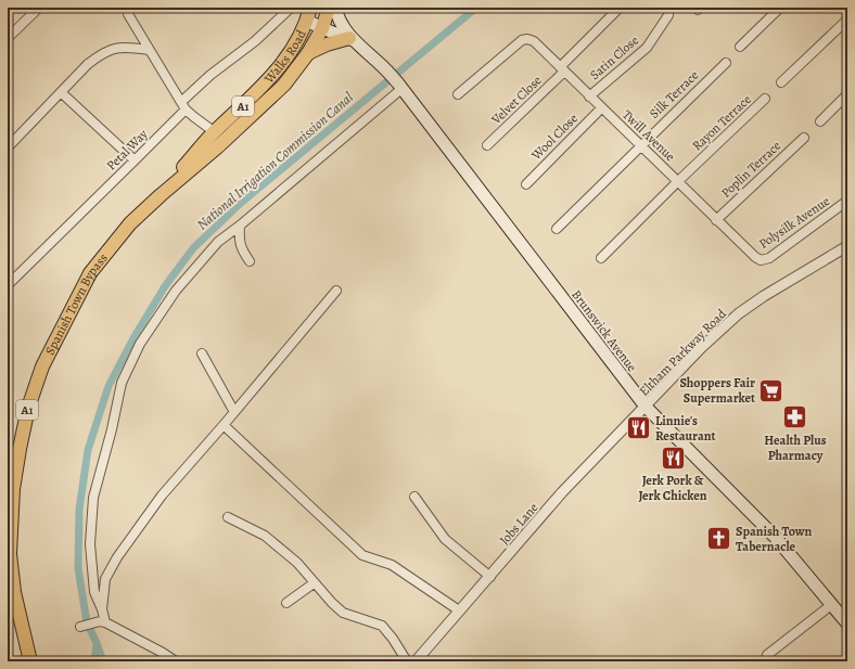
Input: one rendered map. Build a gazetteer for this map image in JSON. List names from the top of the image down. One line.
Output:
{"streets":{"main road":["Walks Road","A1","Spanish Town Bypass","Brunswick Avenue"],"street":["Satin Close","Silk Terrace","Velvet Close","Rayon Terrace","Twill Avenue","Wool Close","Petal Way","Poplin Terrace","Polysilk Avenue","Eltham Parkway Road","Jobs Lane"]},"crossings":[["Walks Road","Spanish Town Bypass"],["Walks Road","Brunswick Avenue"],["Satin Close","Twill Avenue"],["Silk Terrace","Twill Avenue"],["Velvet Close","Twill Avenue"],["Rayon Terrace","Twill Avenue"],["Twill Avenue","Wool Close"],["Twill Avenue","Poplin Terrace"],["Twill Avenue","Polysilk Avenue"],["Spanish Town Bypass","Brunswick Avenue"],["Brunswick Avenue","Eltham Parkway Road"],["Brunswick Avenue","Jobs Lane"],["Eltham Parkway Road","Jobs Lane"]],"water":["National Irrigation Commission Canal"],"places":{"supermarket":["Shoppers Fair Supermarket"],"pharmacy":["Health Plus Pharmacy"],"restaurant":["Linnie's Restaurant","Jerk Pork & Jerk Chicken"],"church":["Spanish Town Tabernacle"]}}
